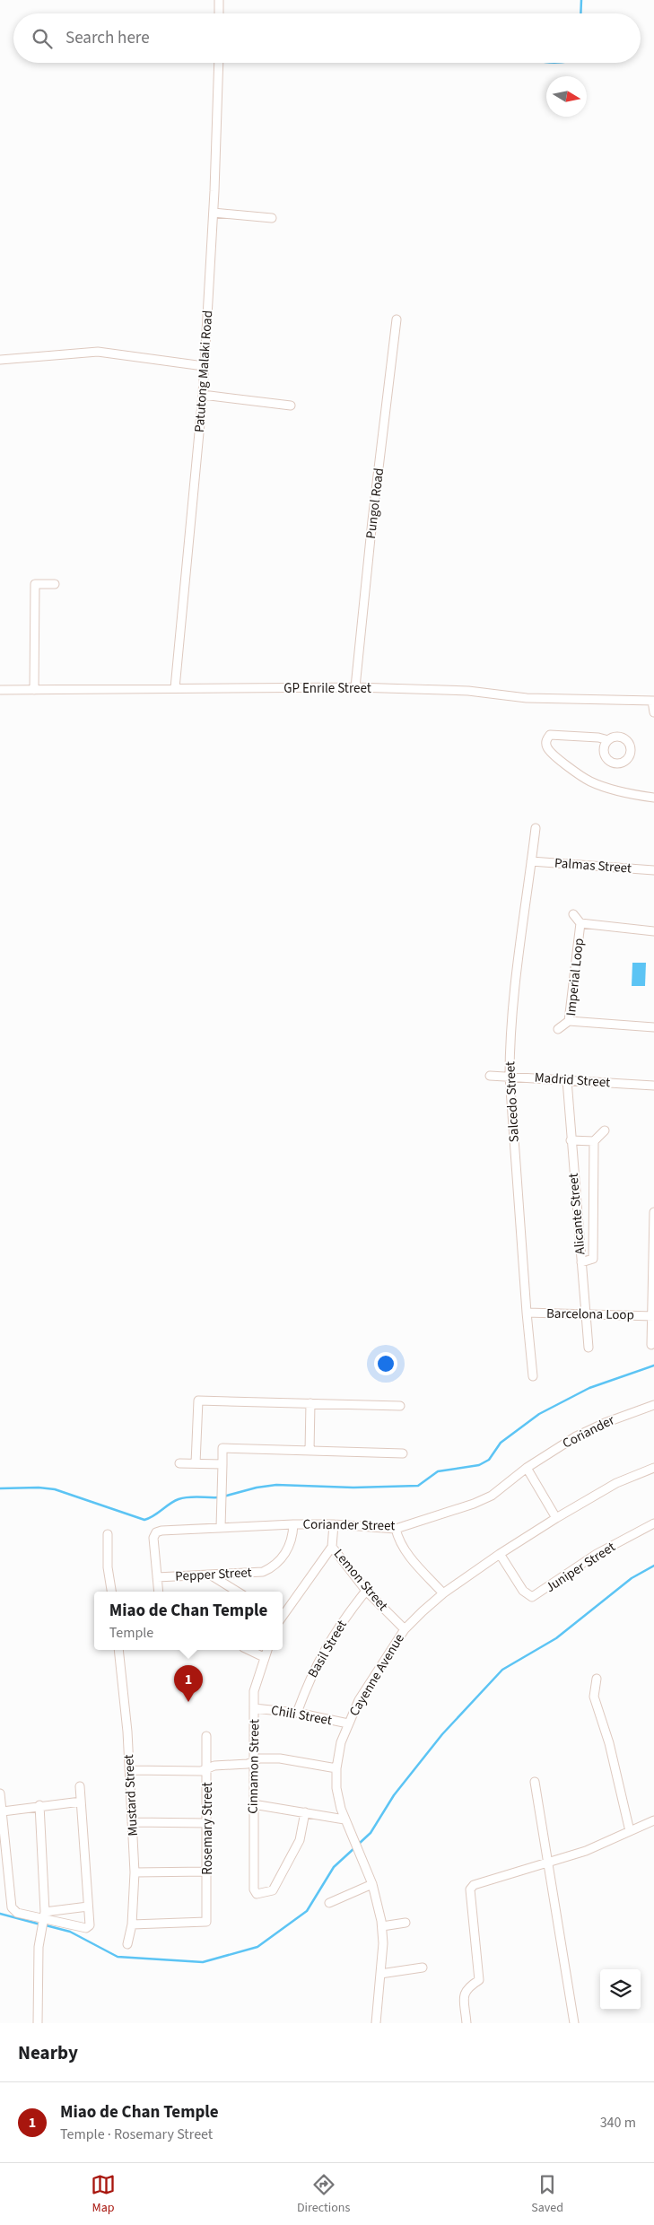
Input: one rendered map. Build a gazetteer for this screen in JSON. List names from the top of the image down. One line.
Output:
{"streets":{"street":["Patutong Malaki Road","Pungol Road","GP Enrile Street","Palmas Street","Imperial Loop","Madrid Street","Salcedo Street","Alicante Street","Barcelona Loop","Coriander","Coriander Street","Juniper Street","Pepper Street","Lemon Street","Basil Street","Cayenne Avenue","Chili Street","Cinnamon Street","Mustard Street","Rosemary Street"]},"crossings":[["Patutong Malaki Road","GP Enrile Street"],["Pungol Road","GP Enrile Street"],["Palmas Street","Salcedo Street"],["Madrid Street","Salcedo Street"],["Madrid Street","Alicante Street"],["Salcedo Street","Barcelona Loop"],["Alicante Street","Barcelona Loop"],["Coriander","Coriander Street"],["Coriander Street","Pepper Street"],["Coriander Street","Lemon Street"],["Juniper Street","Cayenne Avenue"],["Lemon Street","Basil Street"],["Lemon Street","Cayenne Avenue"],["Basil Street","Chili Street"],["Cayenne Avenue","Chili Street"],["Chili Street","Cinnamon Street"],["Mustard Street","Rosemary Street"]],"north":"right","page":{"search":"Search here","popup":["Miao de Chan Temple","Temple"],"pins":"1","heading":"Nearby","list":[{"mark":"1","name":"Miao de Chan Temple","note":"Temple · Rosemary Street","value":"340 m"}],"nav":["Map","Directions","Saved"]}}
